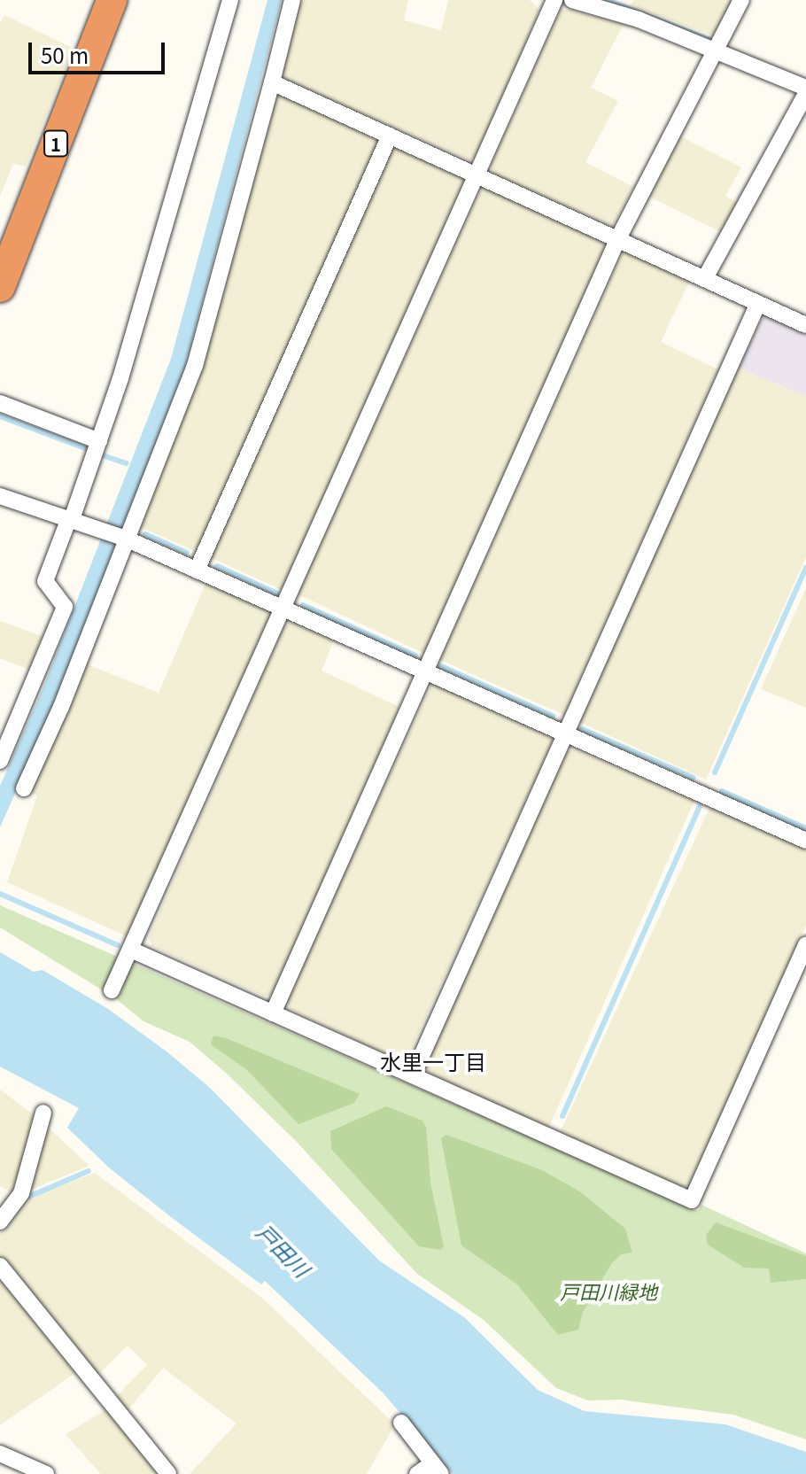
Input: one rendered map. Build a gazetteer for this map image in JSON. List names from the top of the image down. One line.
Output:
{"streets":{"highway":["1"]},"districts":["水里一丁目"],"water":["戸田川"],"parks":["戸田川緑地"],"scale_bar":"50 m"}
